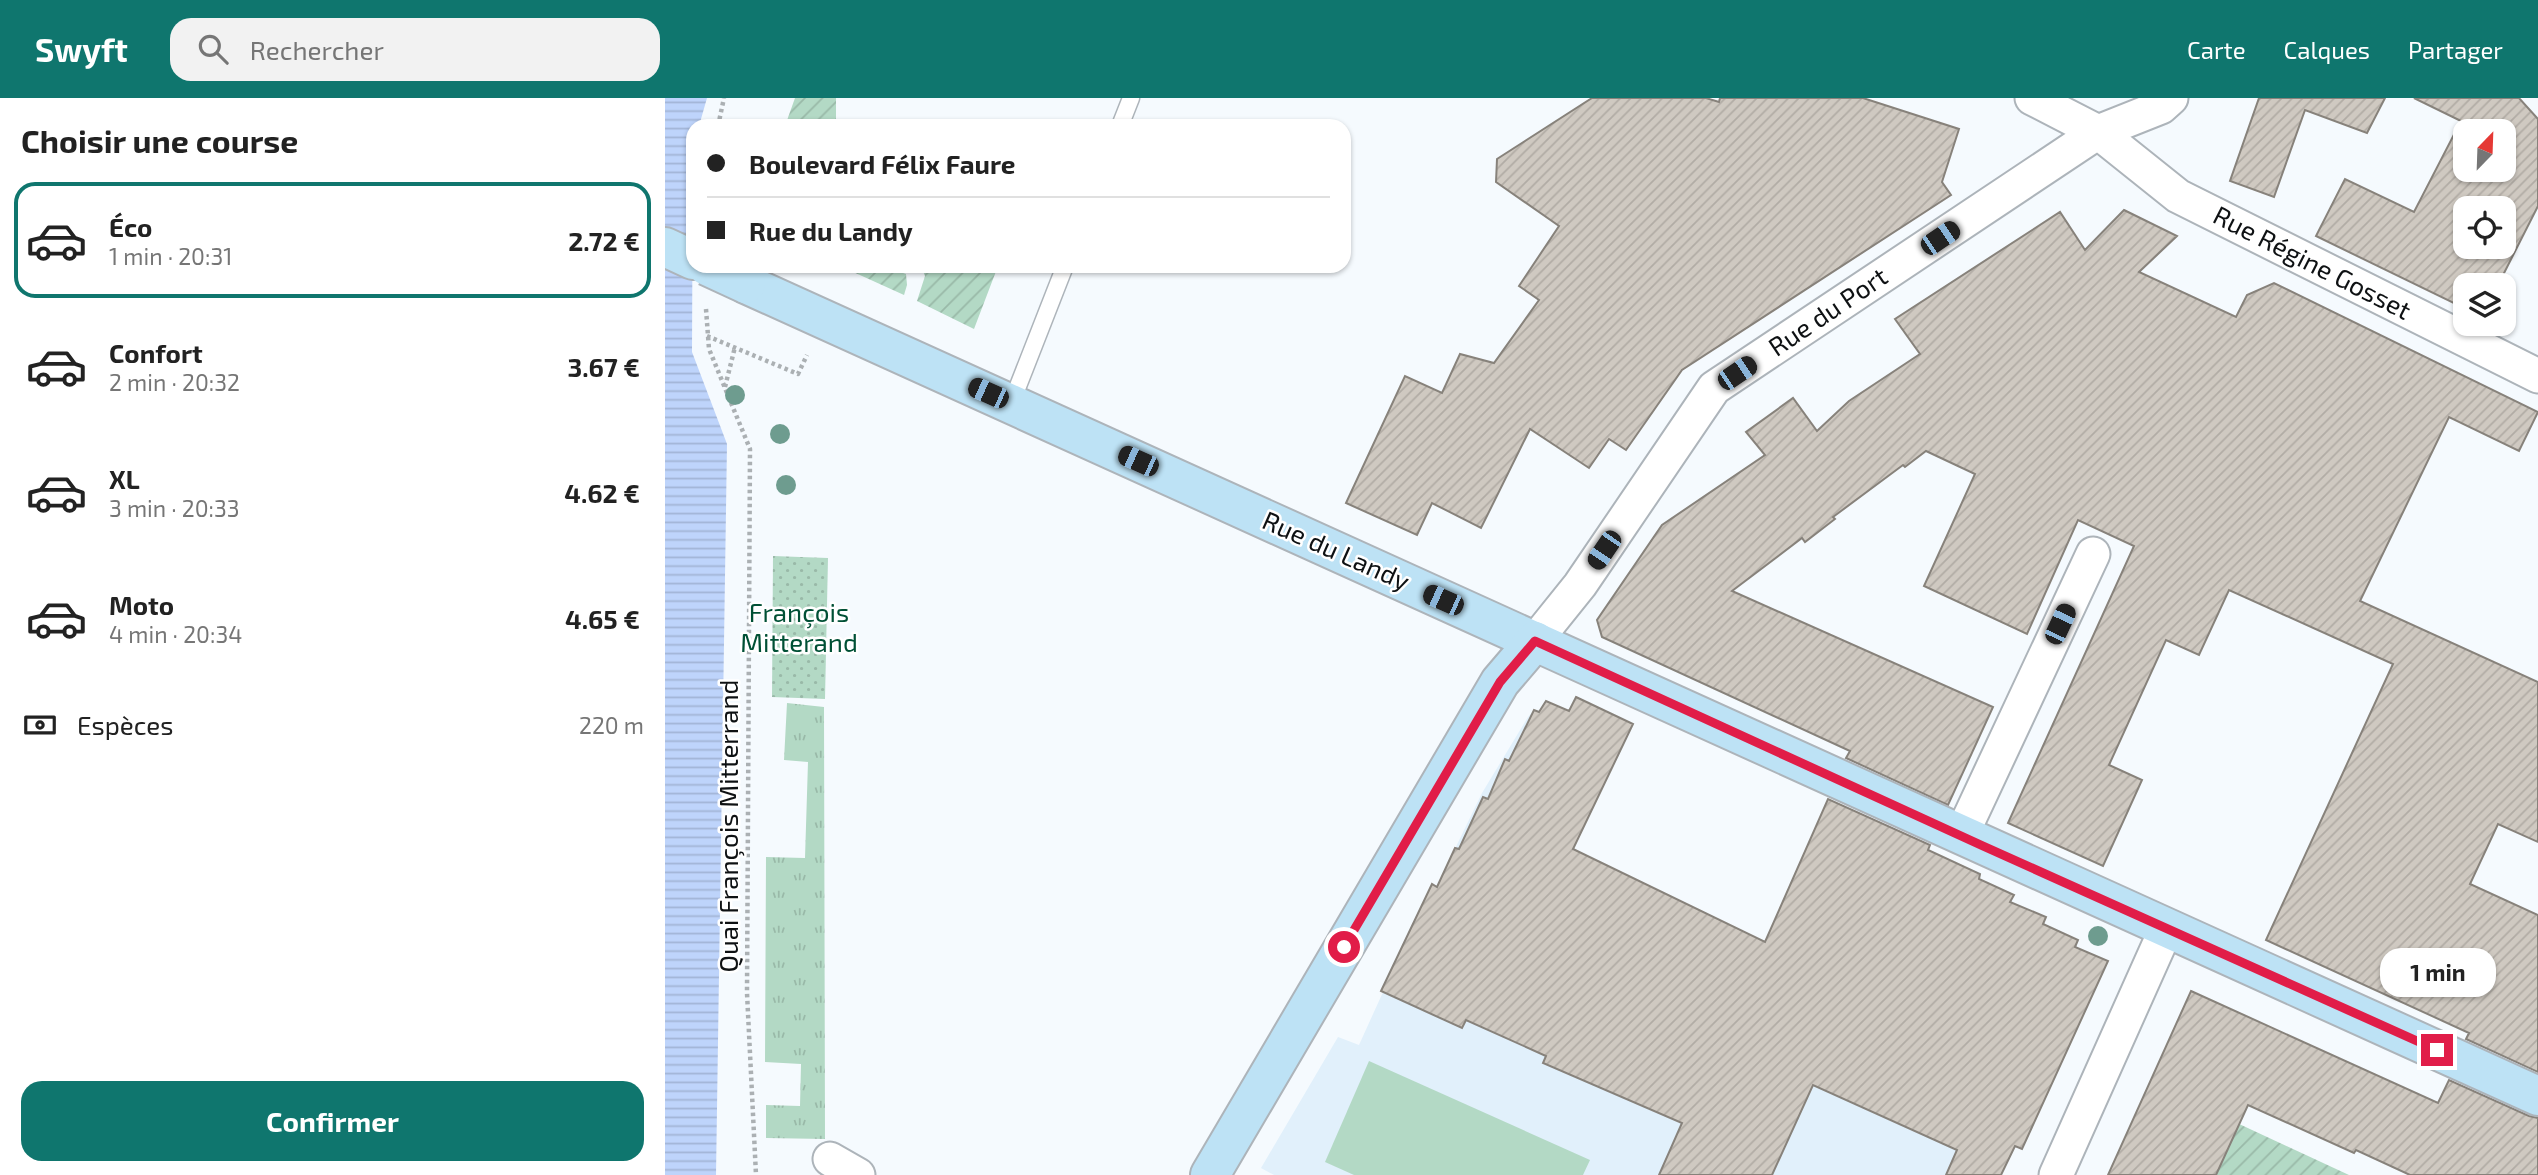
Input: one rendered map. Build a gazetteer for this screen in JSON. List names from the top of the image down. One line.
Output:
{"streets":{"main road":["Rue du Landy"],"street":["Rue Régine Gosset","Rue du Port"],"path":["Quai François Mitterrand"]},"crossings":[["Rue Régine Gosset","Rue du Port"],["Rue du Port","Rue du Landy"]],"parks":["François Mitterand"],"north":"top right","page":{"header":"Swyft","search":"Rechercher","nav":["Carte","Calques","Partager"],"heading":"Choisir une course","banner":["Boulevard Félix Faure","Rue du Landy"],"list":[{"name":"Éco","note":"1 min · 20:31","value":"2.72 €"},{"name":"Confort","note":"2 min · 20:32","value":"3.67 €"},{"name":"XL","note":"3 min · 20:33","value":"4.62 €"},{"name":"Moto","note":"4 min · 20:34","value":"4.65 €"}],"pay":["Espèces","220 m"],"bubble":"1 min","buttons":"Confirmer"}}
